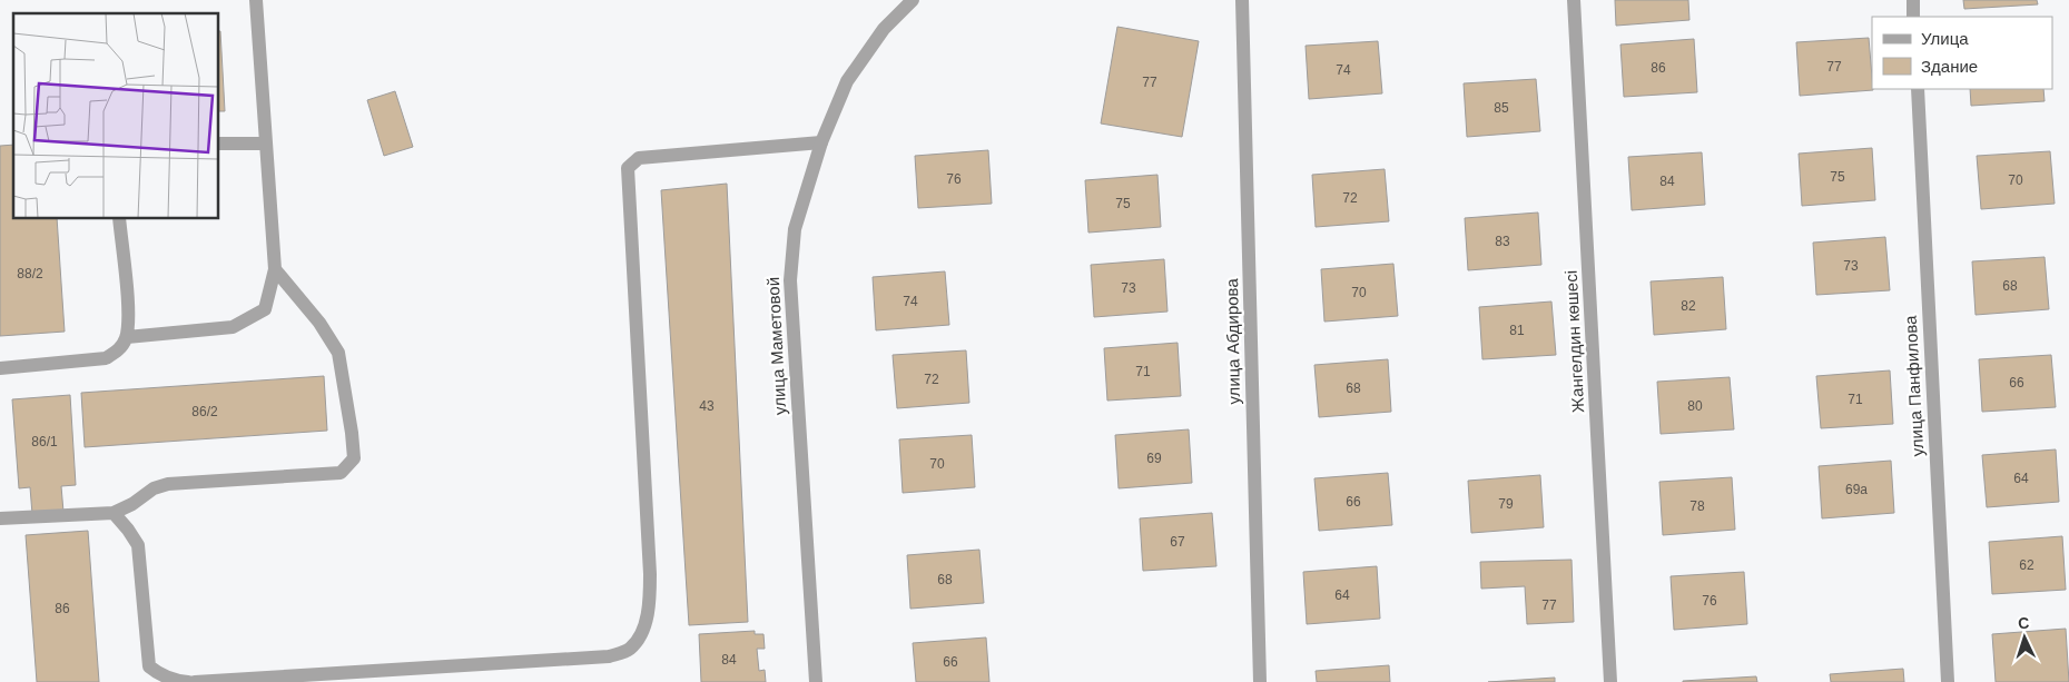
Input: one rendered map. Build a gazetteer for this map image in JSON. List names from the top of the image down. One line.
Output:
{"streets":{"street":["улица Абдирова","Жангелдин көшесі","улица Маметовой","улица Панфилова"]},"house_numbers":["77","86","74","77","85","75","76","70","84","72","75","83","73","88/2","68","73","70","74","82","81","71","72","66","68","71","43","80","86/2","86/1","69","70","64","69а","66","79","78","67","62","68","64","76","77","86","84","66"],"legend":["Улица","Здание"],"north":"top"}
